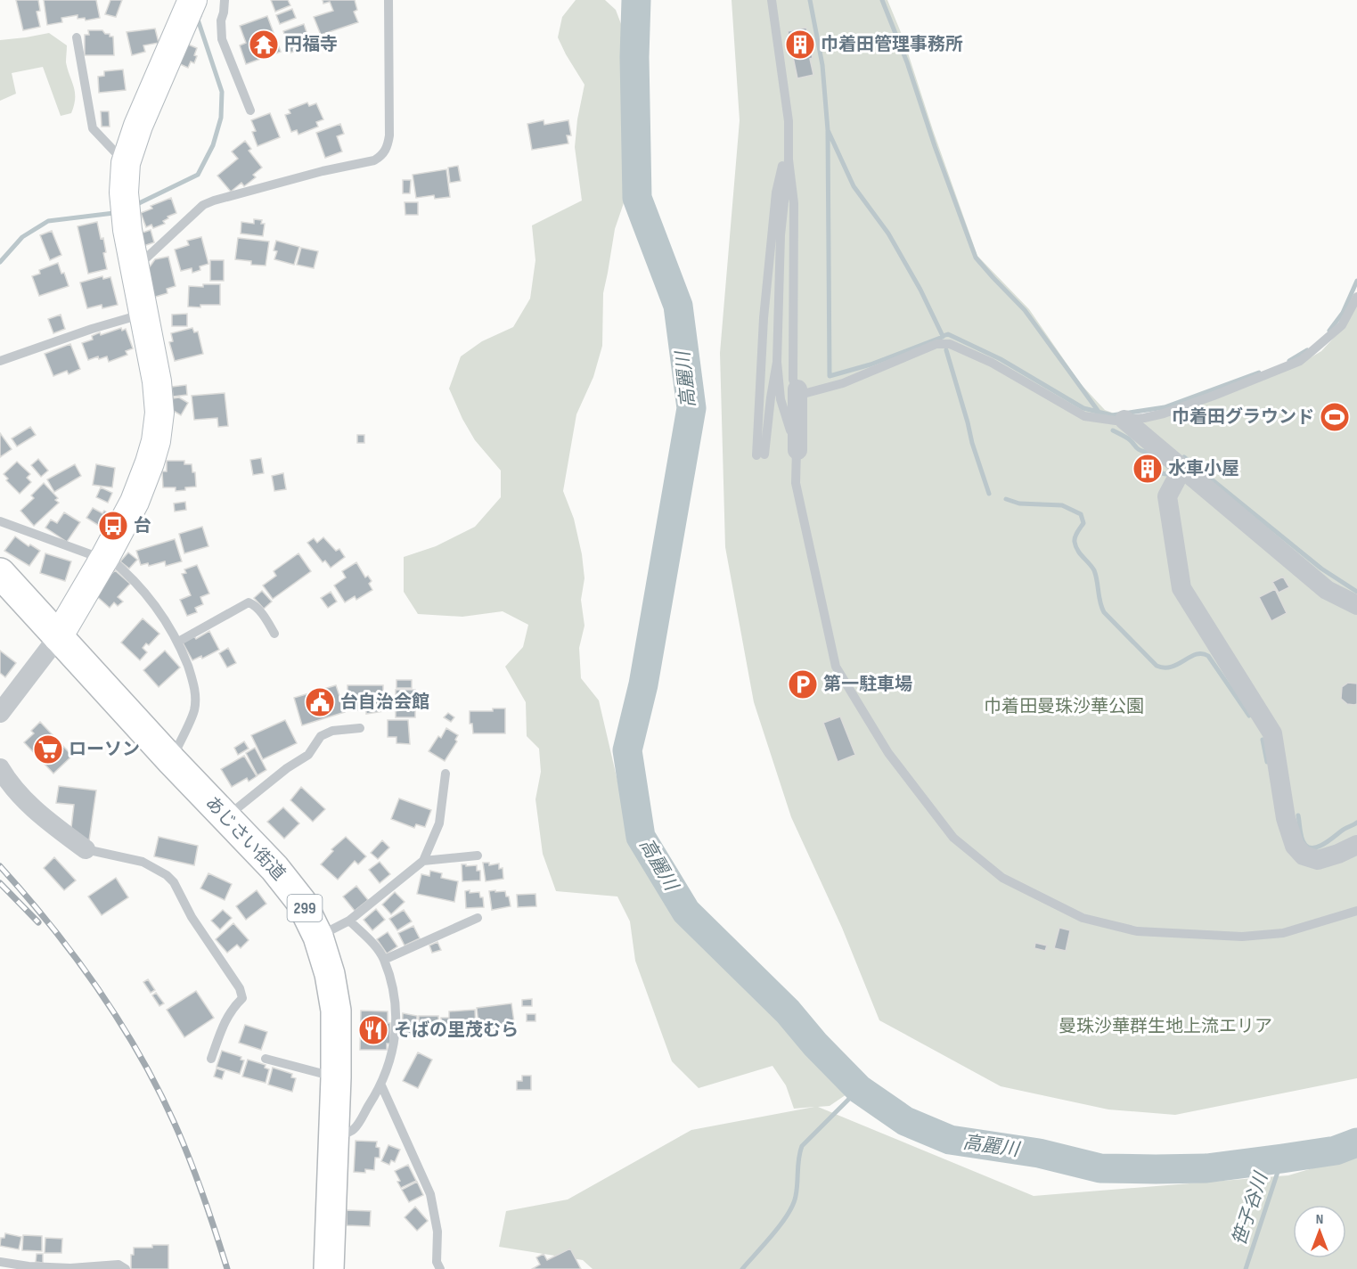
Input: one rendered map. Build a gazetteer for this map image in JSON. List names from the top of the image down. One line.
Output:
{"streets":{"highway":["あじさい街道","299"]},"water":["高麗川","笹子谷川"],"parks":["巾着田曼珠沙華公園","曼珠沙華群生地上流エリア"],"places":{"temple":["円福寺"],"building":["巾着田管理事務所","水車小屋"],"sports":["巾着田グラウンド"],"bus stop":["台"],"parking":["第一駐車場"],"public building":["台自治会館"],"supermarket":["ローソン"],"restaurant":["そばの里茂むら"]},"north":"top"}
